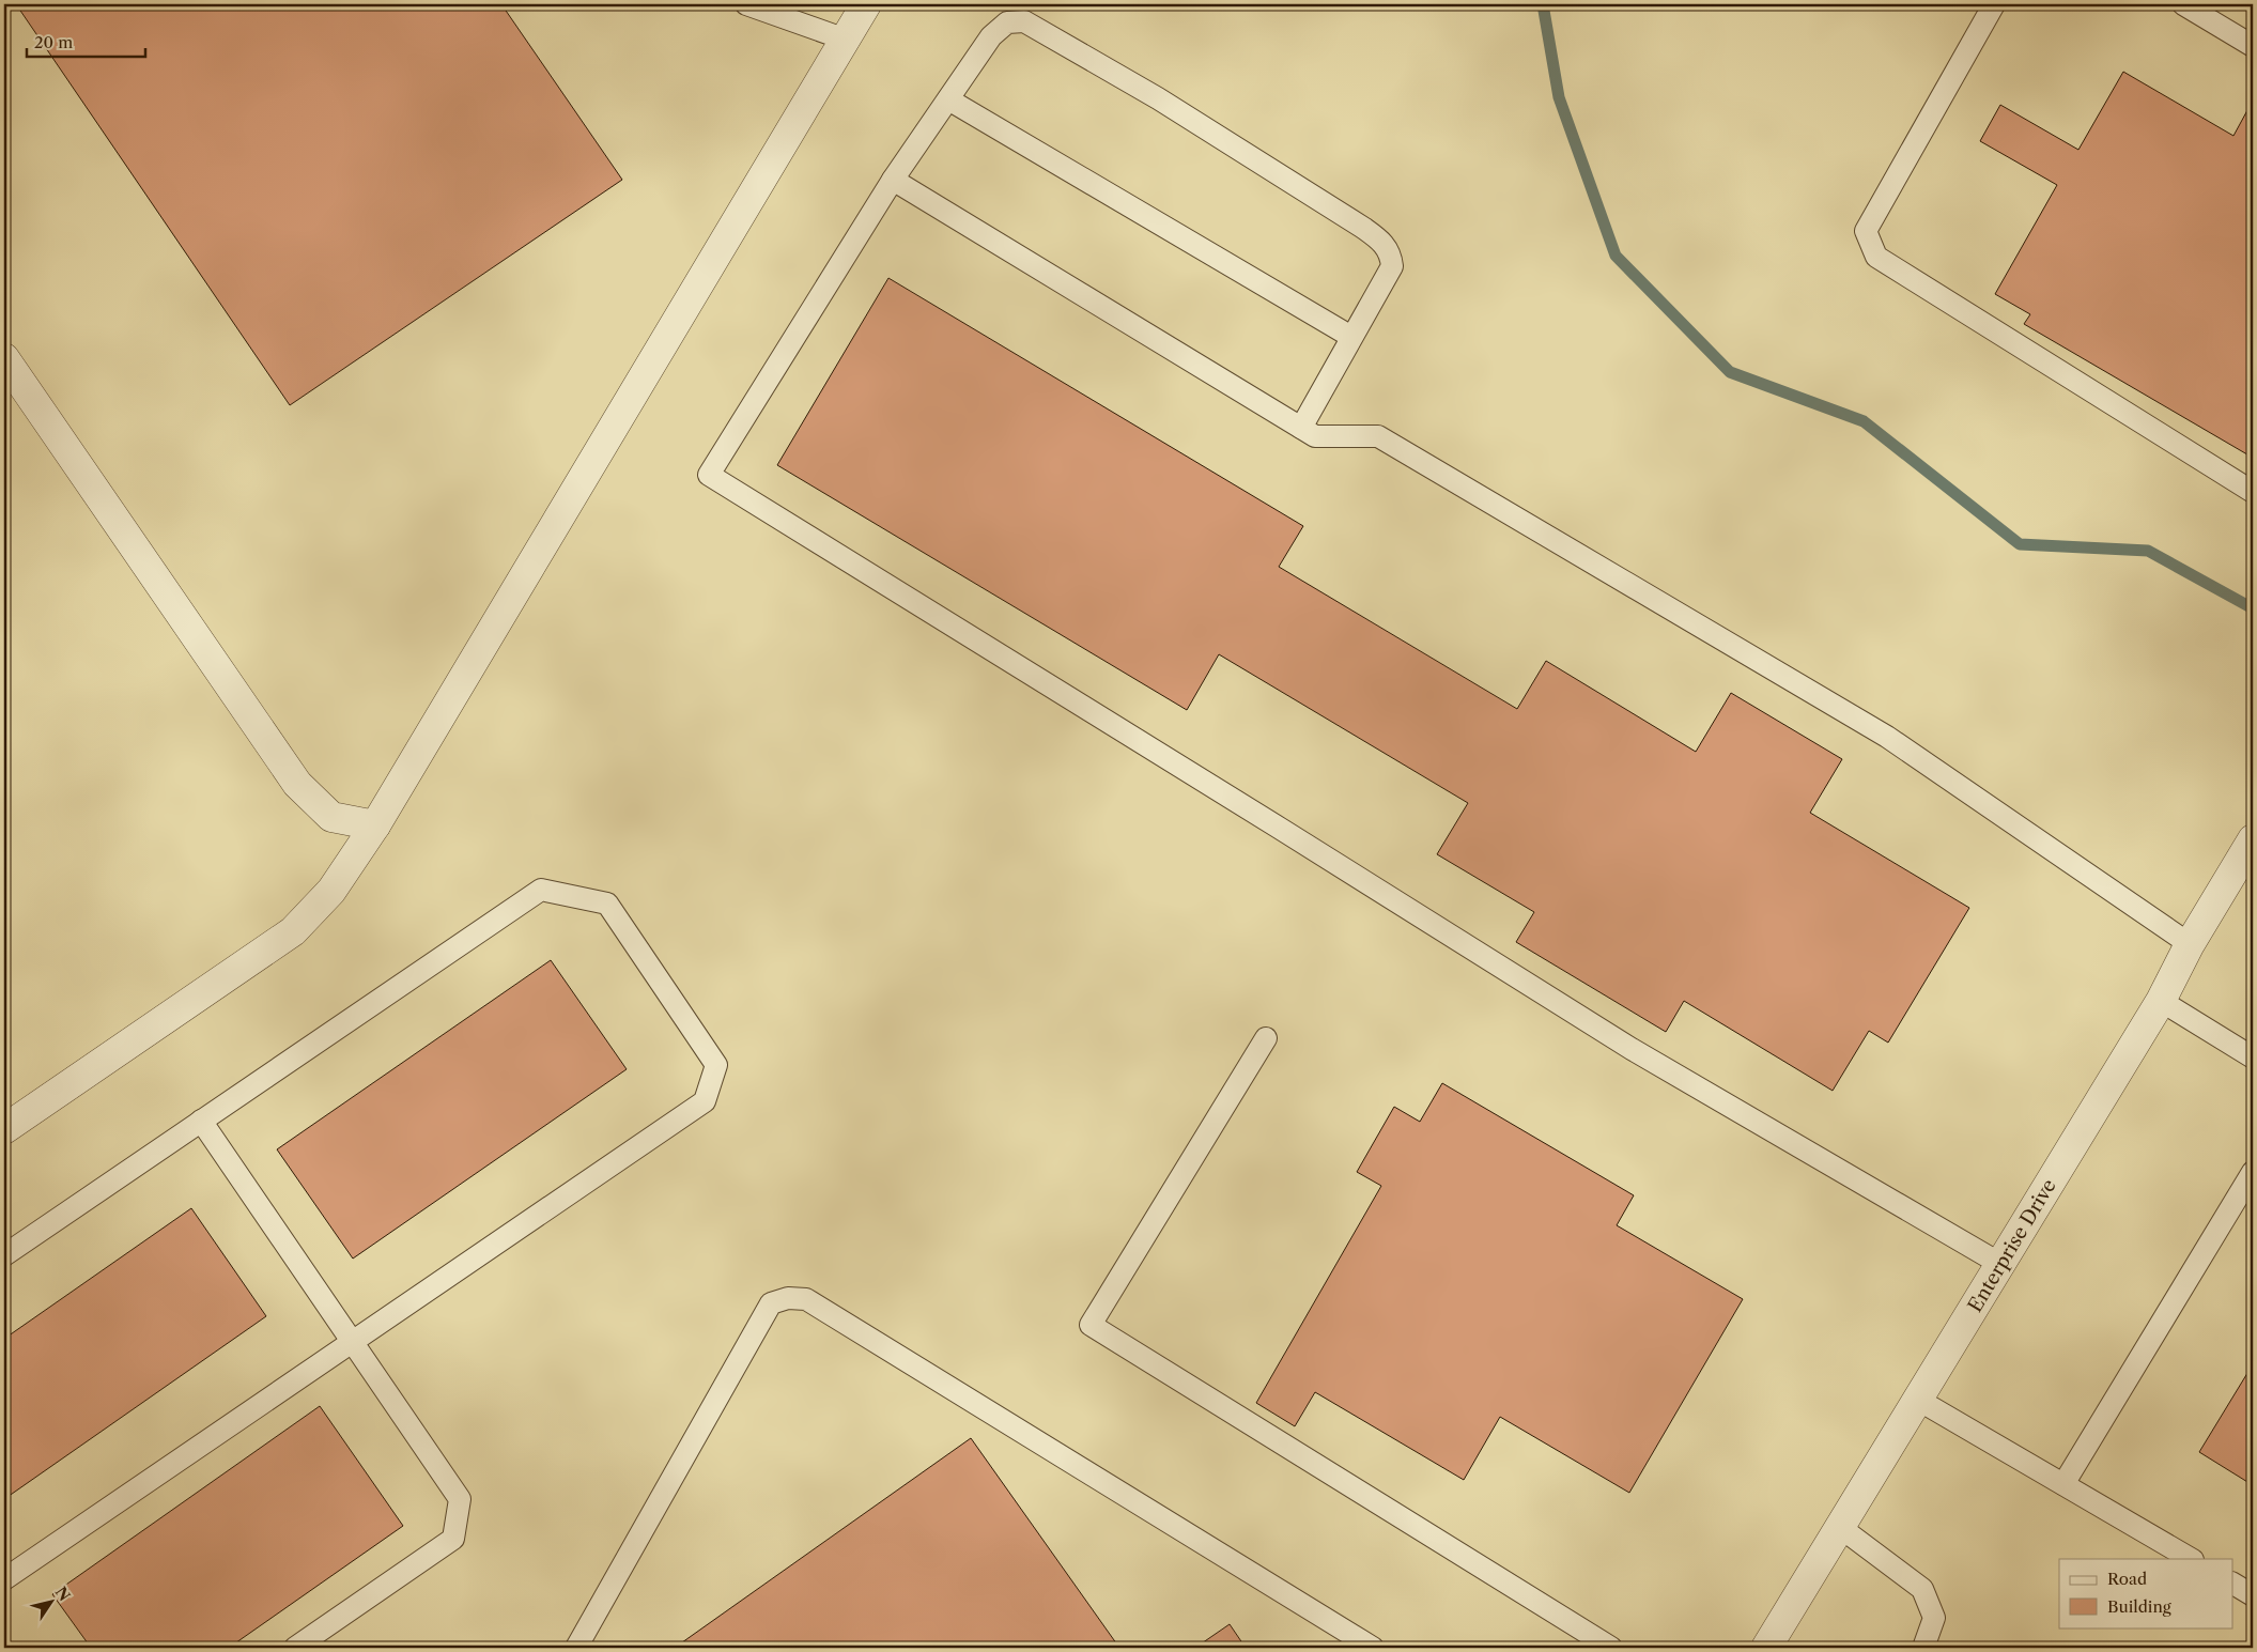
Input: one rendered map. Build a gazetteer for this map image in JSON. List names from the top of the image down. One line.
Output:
{"streets":{"street":["Enterprise Drive"]},"legend":["Road","Building"],"scale_bar":"20 m","north":"top right"}
